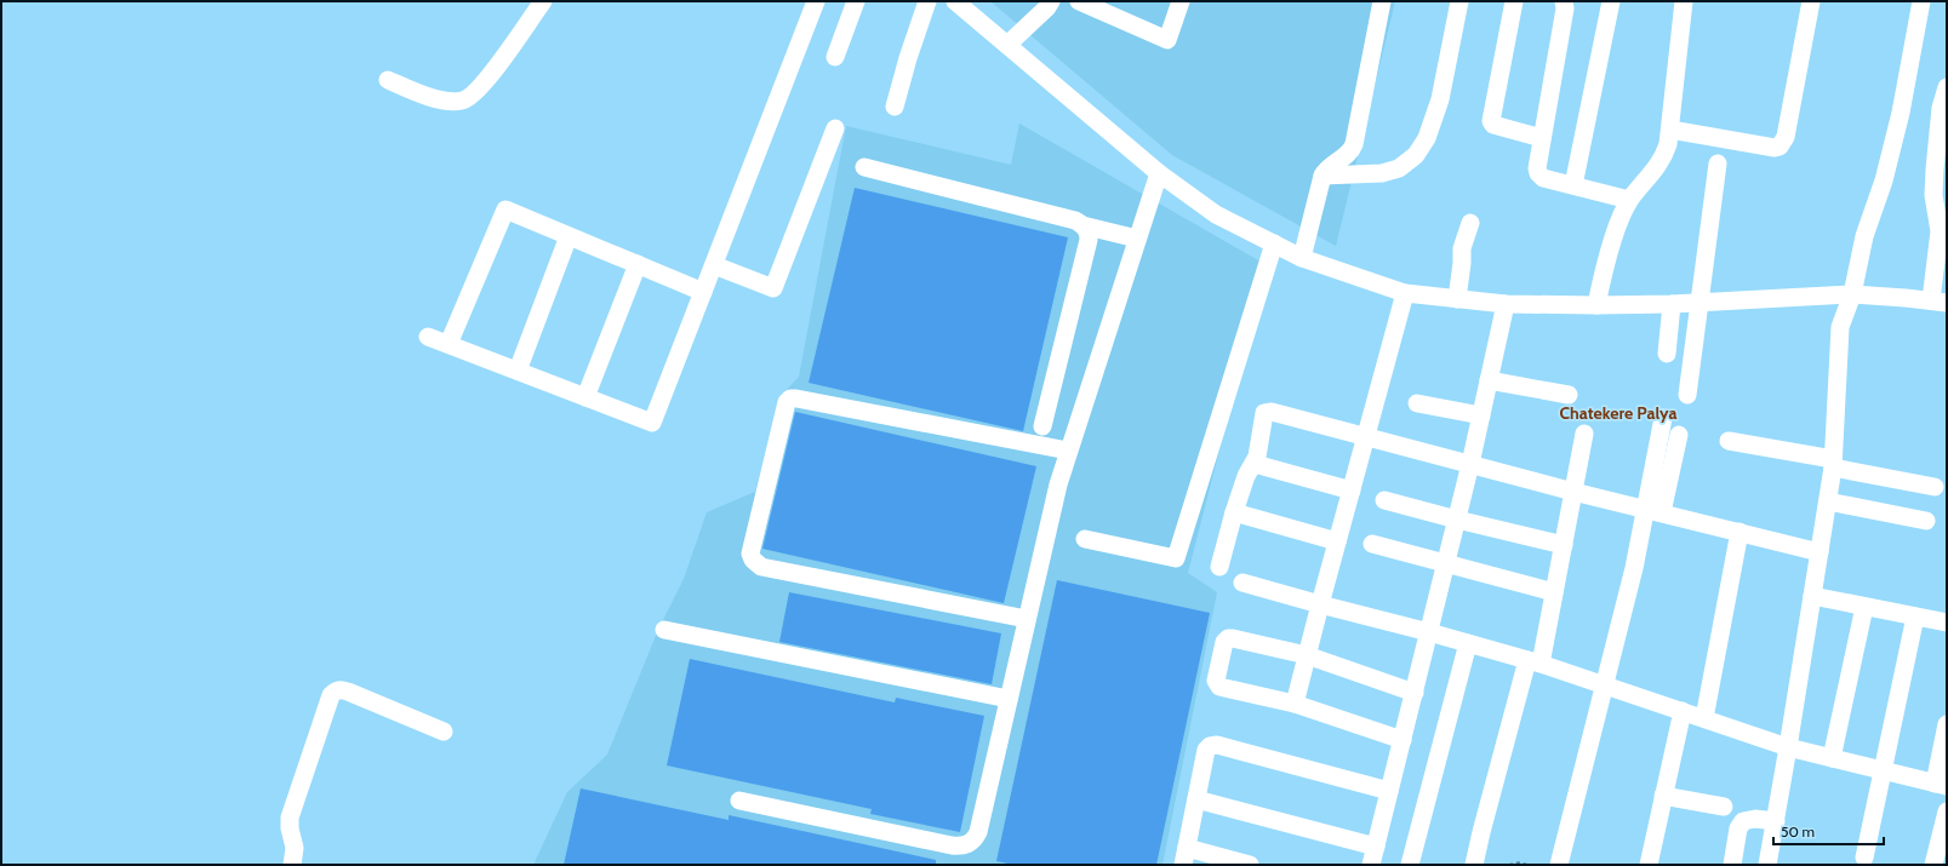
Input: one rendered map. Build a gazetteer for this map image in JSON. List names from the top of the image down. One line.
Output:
{"districts":["Chatekere Palya"],"scale_bar":"50 m"}
